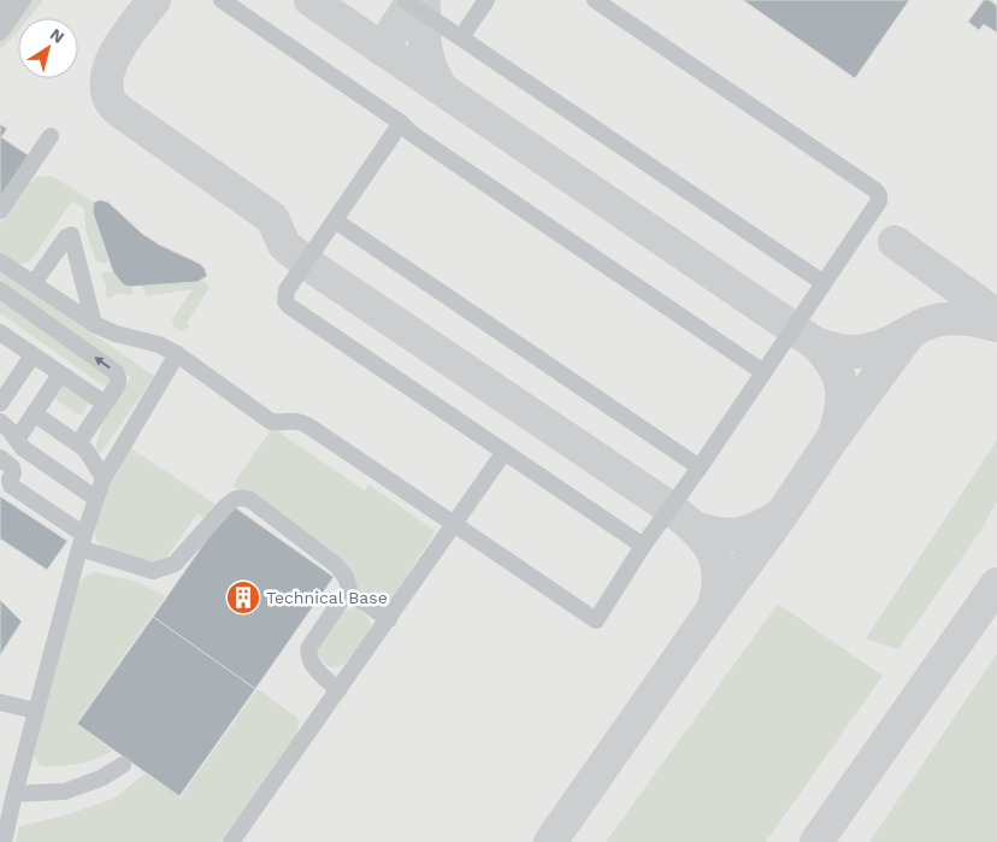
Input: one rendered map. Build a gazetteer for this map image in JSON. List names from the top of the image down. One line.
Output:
{"places":{"building":["Technical Base"]},"north":"top right"}
